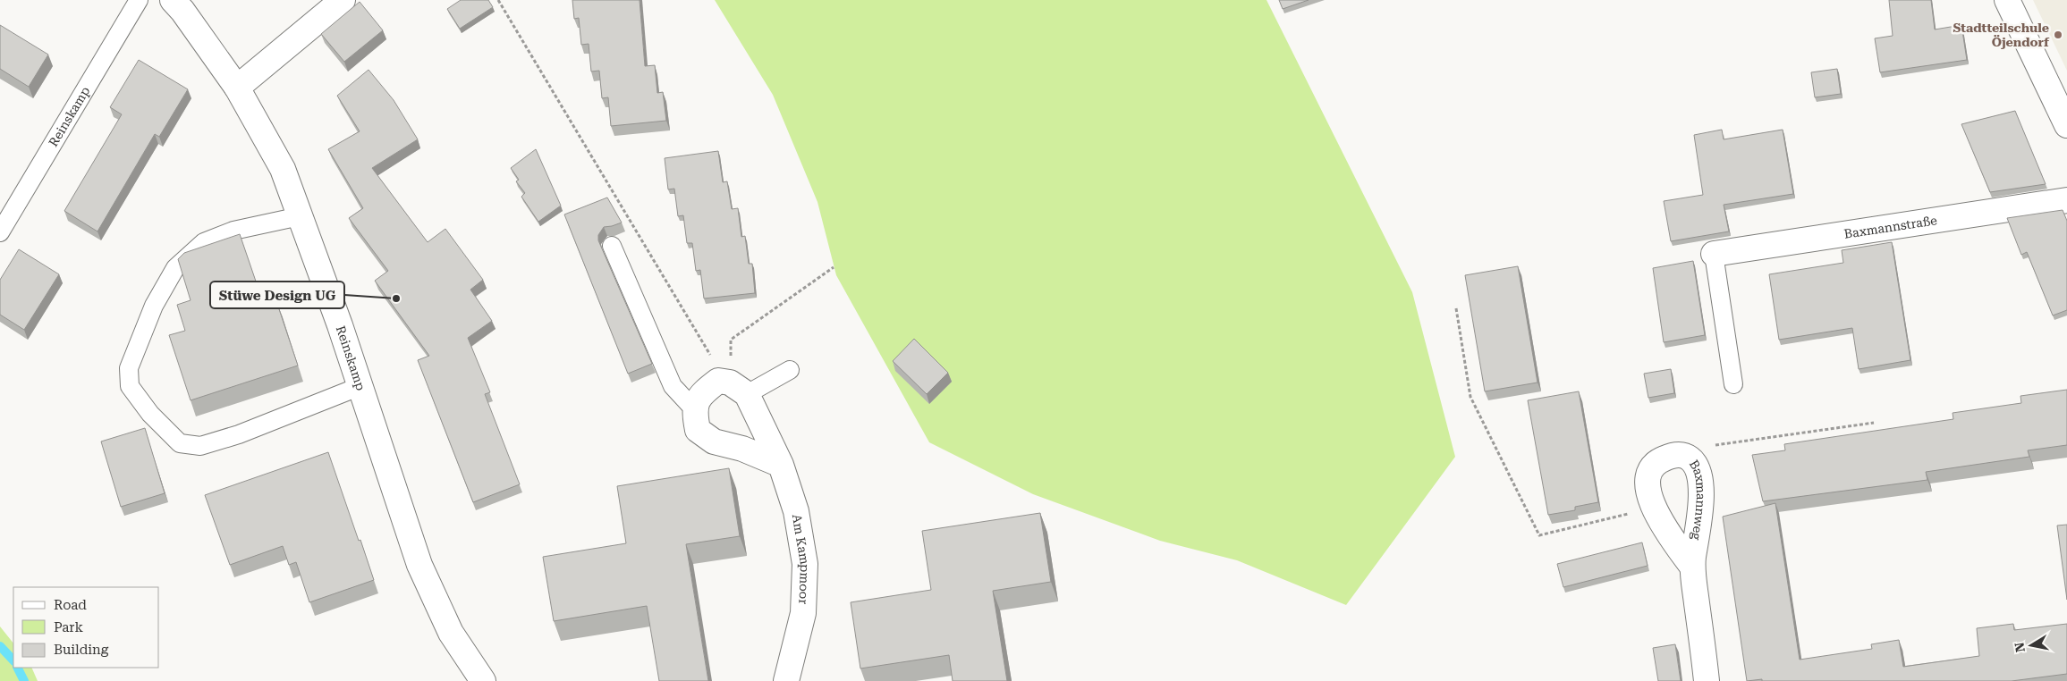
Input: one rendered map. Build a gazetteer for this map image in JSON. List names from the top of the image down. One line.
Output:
{"streets":{"street":["Reinskamp","Baxmannstraße","Baxmannweg","Am Kampmoor"]},"places":["Stadtteilschule Öjendorf","Stüwe Design UG"],"legend":["Road","Park","Building"],"north":"left"}
